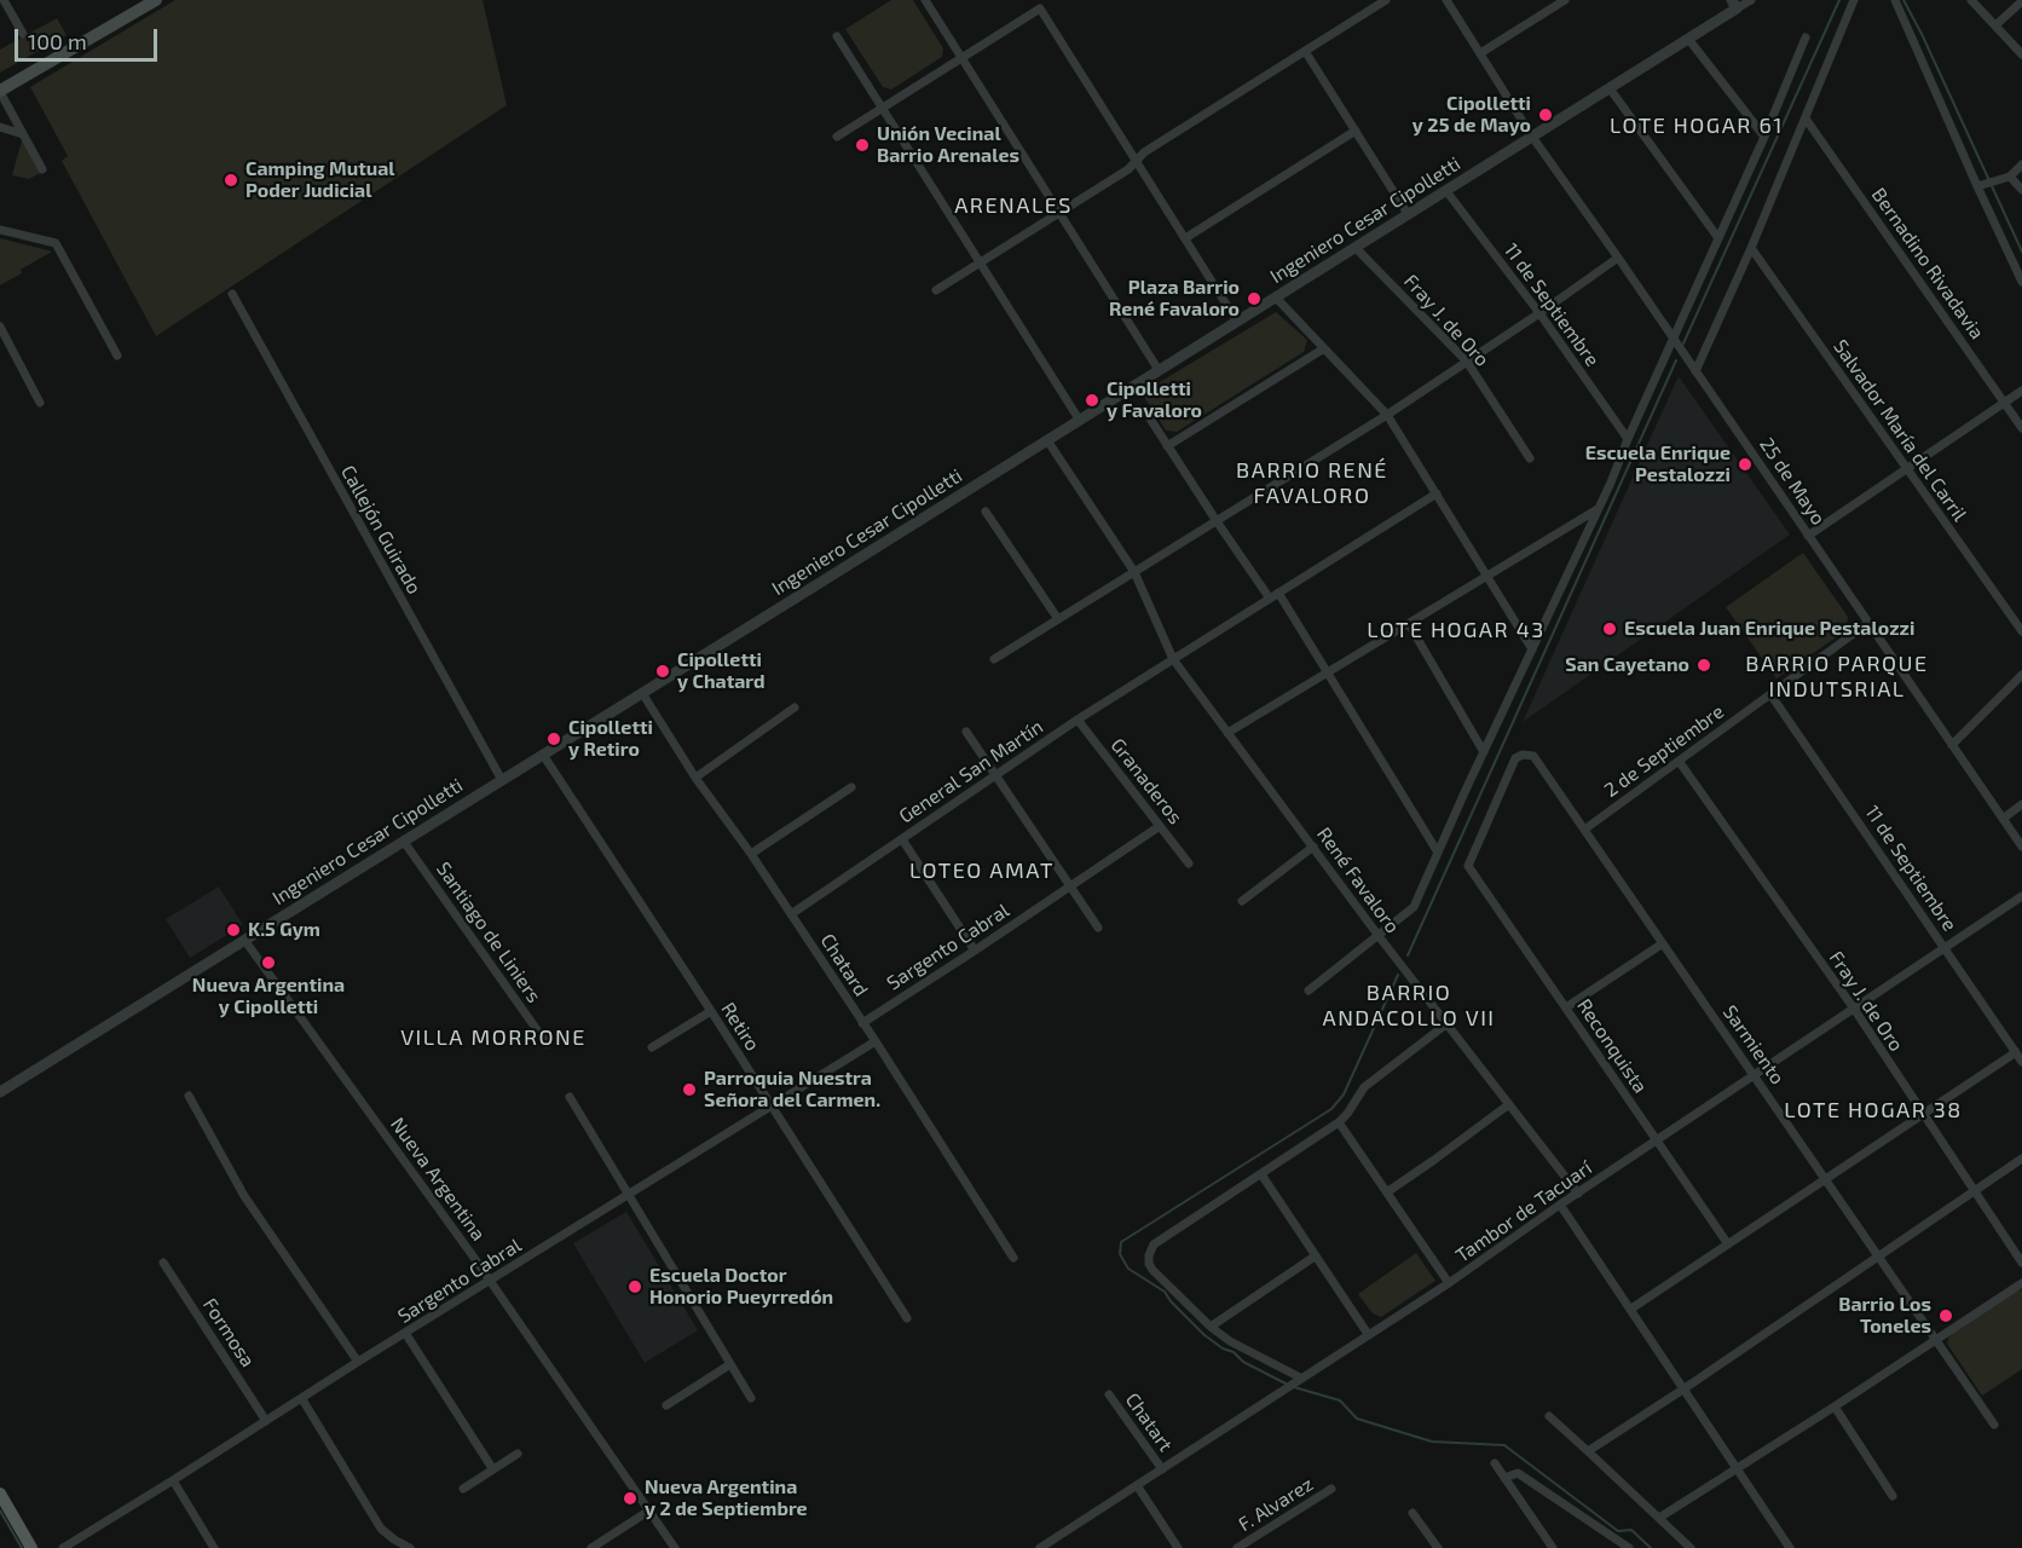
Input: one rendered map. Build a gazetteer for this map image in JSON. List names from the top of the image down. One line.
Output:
{"streets":{"street":["Ingeniero Cesar Cipolletti","Bernadino Rivadavia","11 de Septiembre","Fray J. de Oro","Salvador María del Carril","25 de Mayo","Callejón Guirado","2 de Septiembre","General San Martín","Granaderos","René Favaloro","Santiago de Liniers","Sargento Cabral","Chatard","Retiro","Sarmiento","Reconquista","Nueva Argentina","Tambor de Tacuarí","Formosa","Chatart","F. Alvarez"]},"crossings":[["Ingeniero Cesar Cipolletti","11 de Septiembre"],["Ingeniero Cesar Cipolletti","Fray J. de Oro"],["Ingeniero Cesar Cipolletti","25 de Mayo"],["Ingeniero Cesar Cipolletti","Callejón Guirado"],["Ingeniero Cesar Cipolletti","René Favaloro"],["Ingeniero Cesar Cipolletti","Santiago de Liniers"],["Ingeniero Cesar Cipolletti","Chatard"],["Ingeniero Cesar Cipolletti","Retiro"],["Ingeniero Cesar Cipolletti","Nueva Argentina"],["11 de Septiembre","2 de Septiembre"],["11 de Septiembre","Tambor de Tacuarí"],["Fray J. de Oro","2 de Septiembre"],["Fray J. de Oro","Tambor de Tacuarí"],["25 de Mayo","2 de Septiembre"],["2 de Septiembre","Sarmiento"],["General San Martín","Granaderos"],["General San Martín","René Favaloro"],["General San Martín","Chatard"],["Granaderos","Sargento Cabral"],["René Favaloro","Tambor de Tacuarí"],["Sargento Cabral","Chatard"],["Sargento Cabral","Retiro"],["Sargento Cabral","Nueva Argentina"],["Sargento Cabral","Formosa"],["Sarmiento","Reconquista"],["Sarmiento","Tambor de Tacuarí"],["Reconquista","Tambor de Tacuarí"],["Tambor de Tacuarí","Chatart"]],"districts":["LOTE HOGAR 61","ARENALES","BARRIO RENÉ FAVALORO","LOTE HOGAR 43","BARRIO PARQUE INDUTSRIAL","LOTEO AMAT","BARRIO ANDACOLLO VII","VILLA MORRONE","LOTE HOGAR 38"],"places":["Cipolletti y 25 de Mayo","Unión Vecinal Barrio Arenales","Camping Mutual Poder Judicial","Plaza Barrio René Favaloro","Cipolletti y Favaloro","Escuela Enrique Pestalozzi","Escuela Juan Enrique Pestalozzi","San Cayetano","Cipolletti y Chatard","Cipolletti y Retiro","K.5 Gym","Nueva Argentina y Cipolletti","Parroquia Nuestra Señora del Carmen.","Escuela Doctor Honorio Pueyrredón","Barrio Los Toneles","Nueva Argentina y 2 de Septiembre"],"scale_bar":"100 m"}
